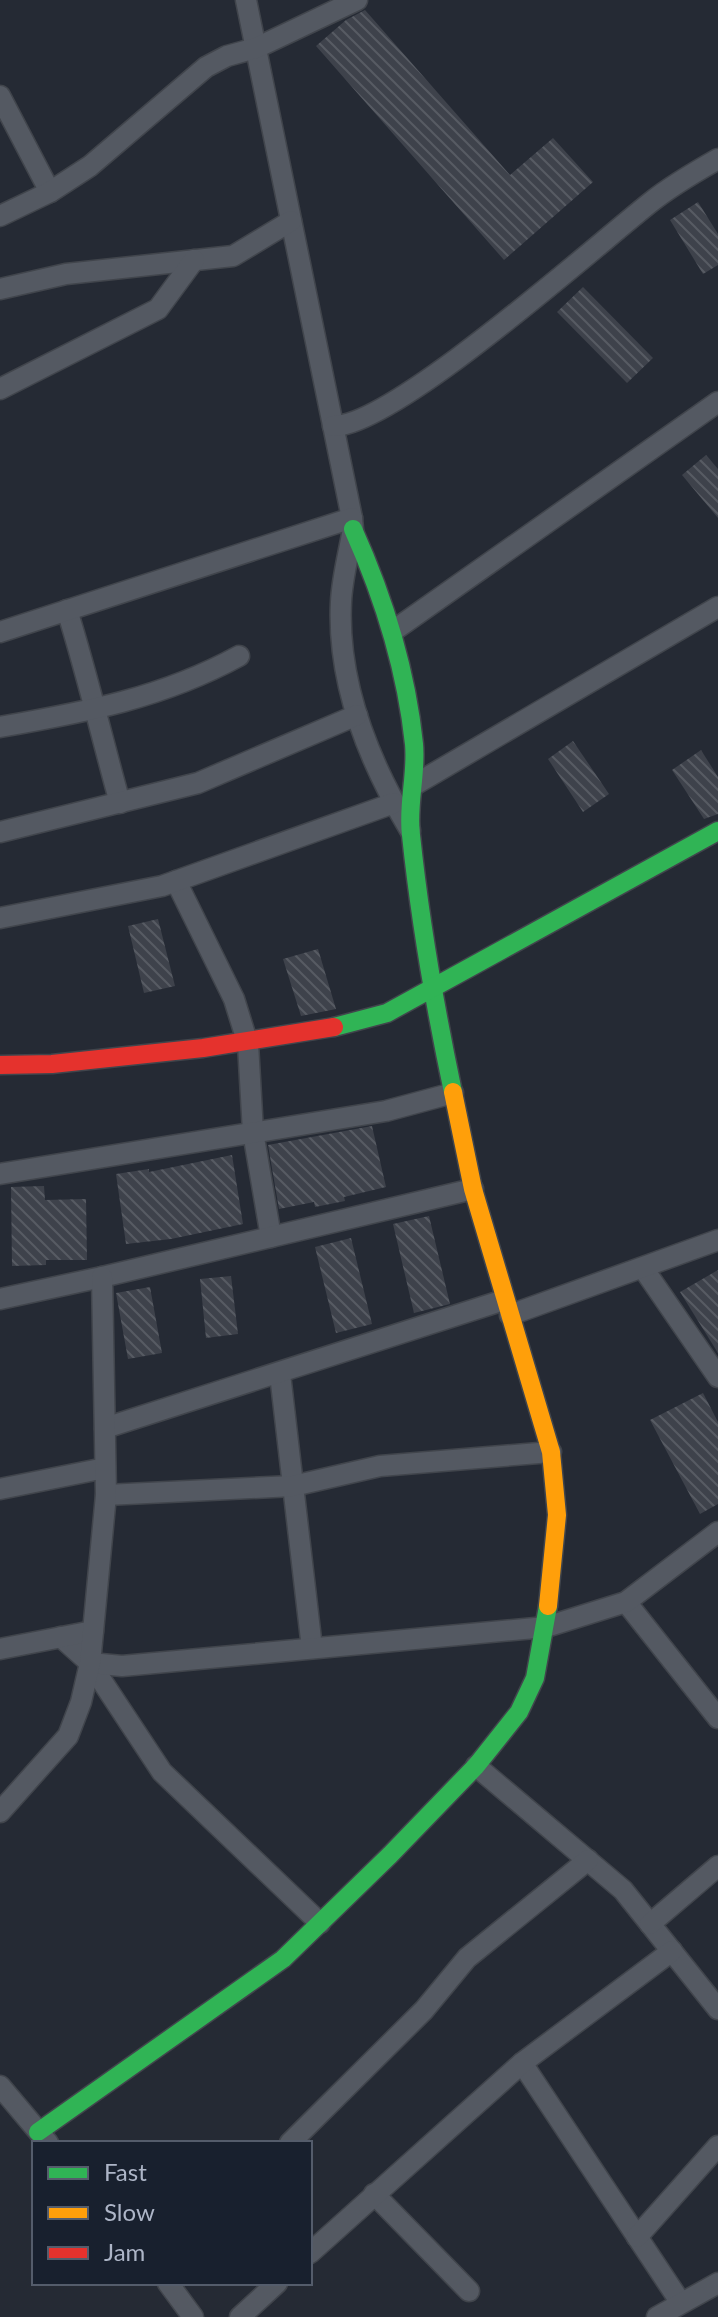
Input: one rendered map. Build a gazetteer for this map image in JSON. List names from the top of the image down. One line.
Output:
{"legend":["Fast","Slow","Jam"]}
